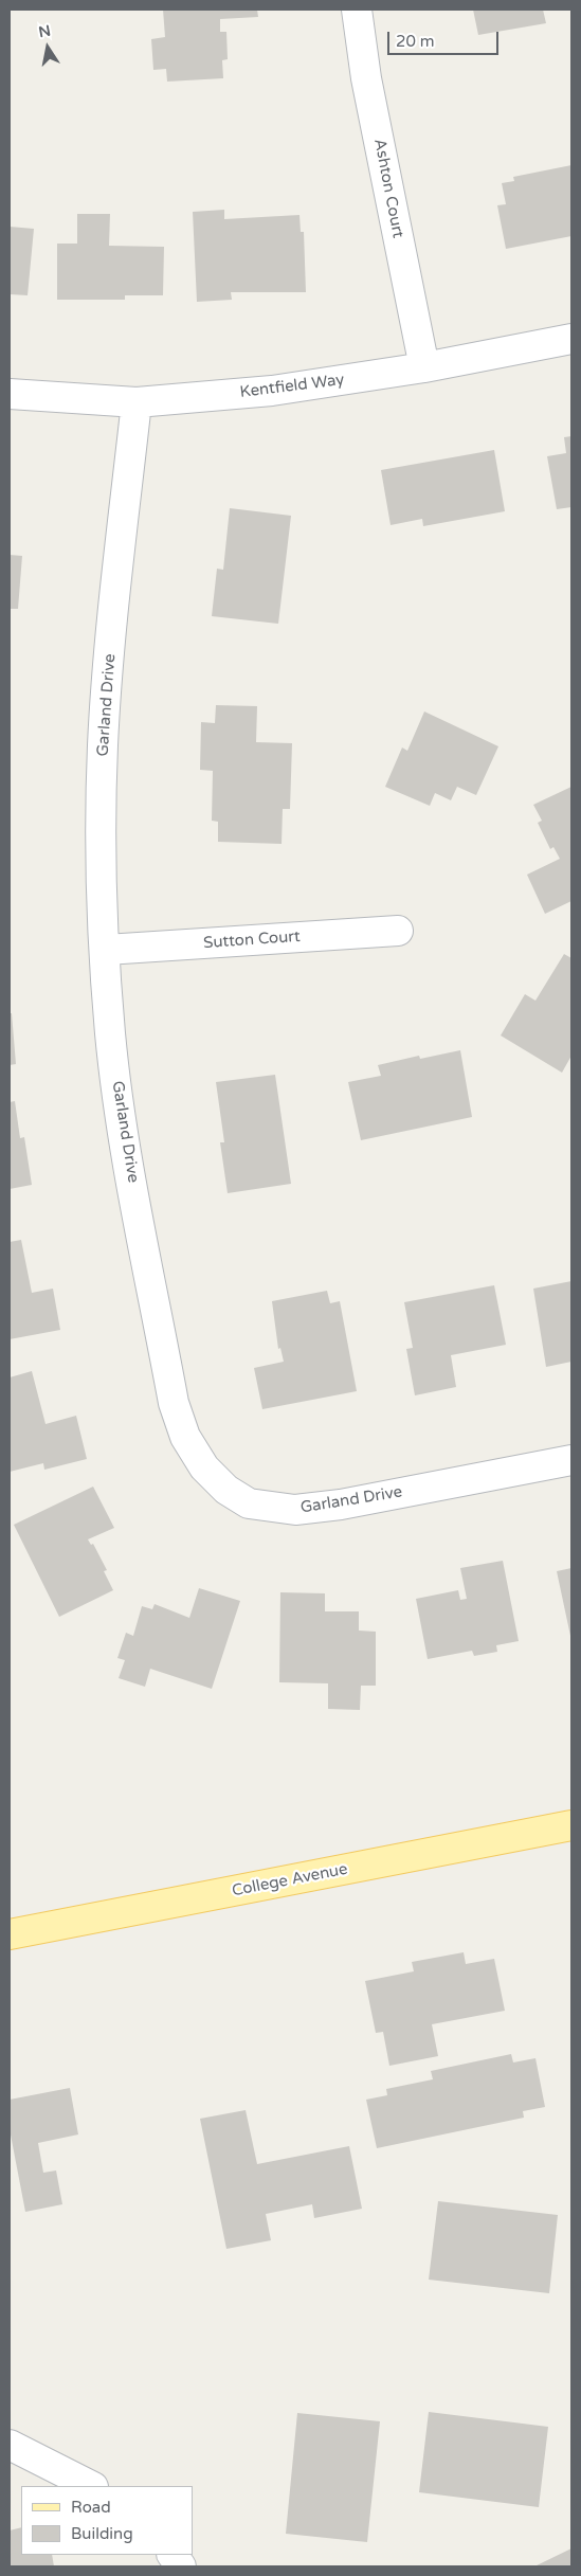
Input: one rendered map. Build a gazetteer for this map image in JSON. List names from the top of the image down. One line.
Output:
{"streets":{"main road":["College Avenue"],"street":["Ashton Court","Kentfield Way","Garland Drive","Sutton Court"]},"crossings":[["Ashton Court","Kentfield Way"],["Kentfield Way","Garland Drive"],["Garland Drive","Sutton Court"]],"legend":["Road","Building"],"scale_bar":"20 m","north":"top"}
